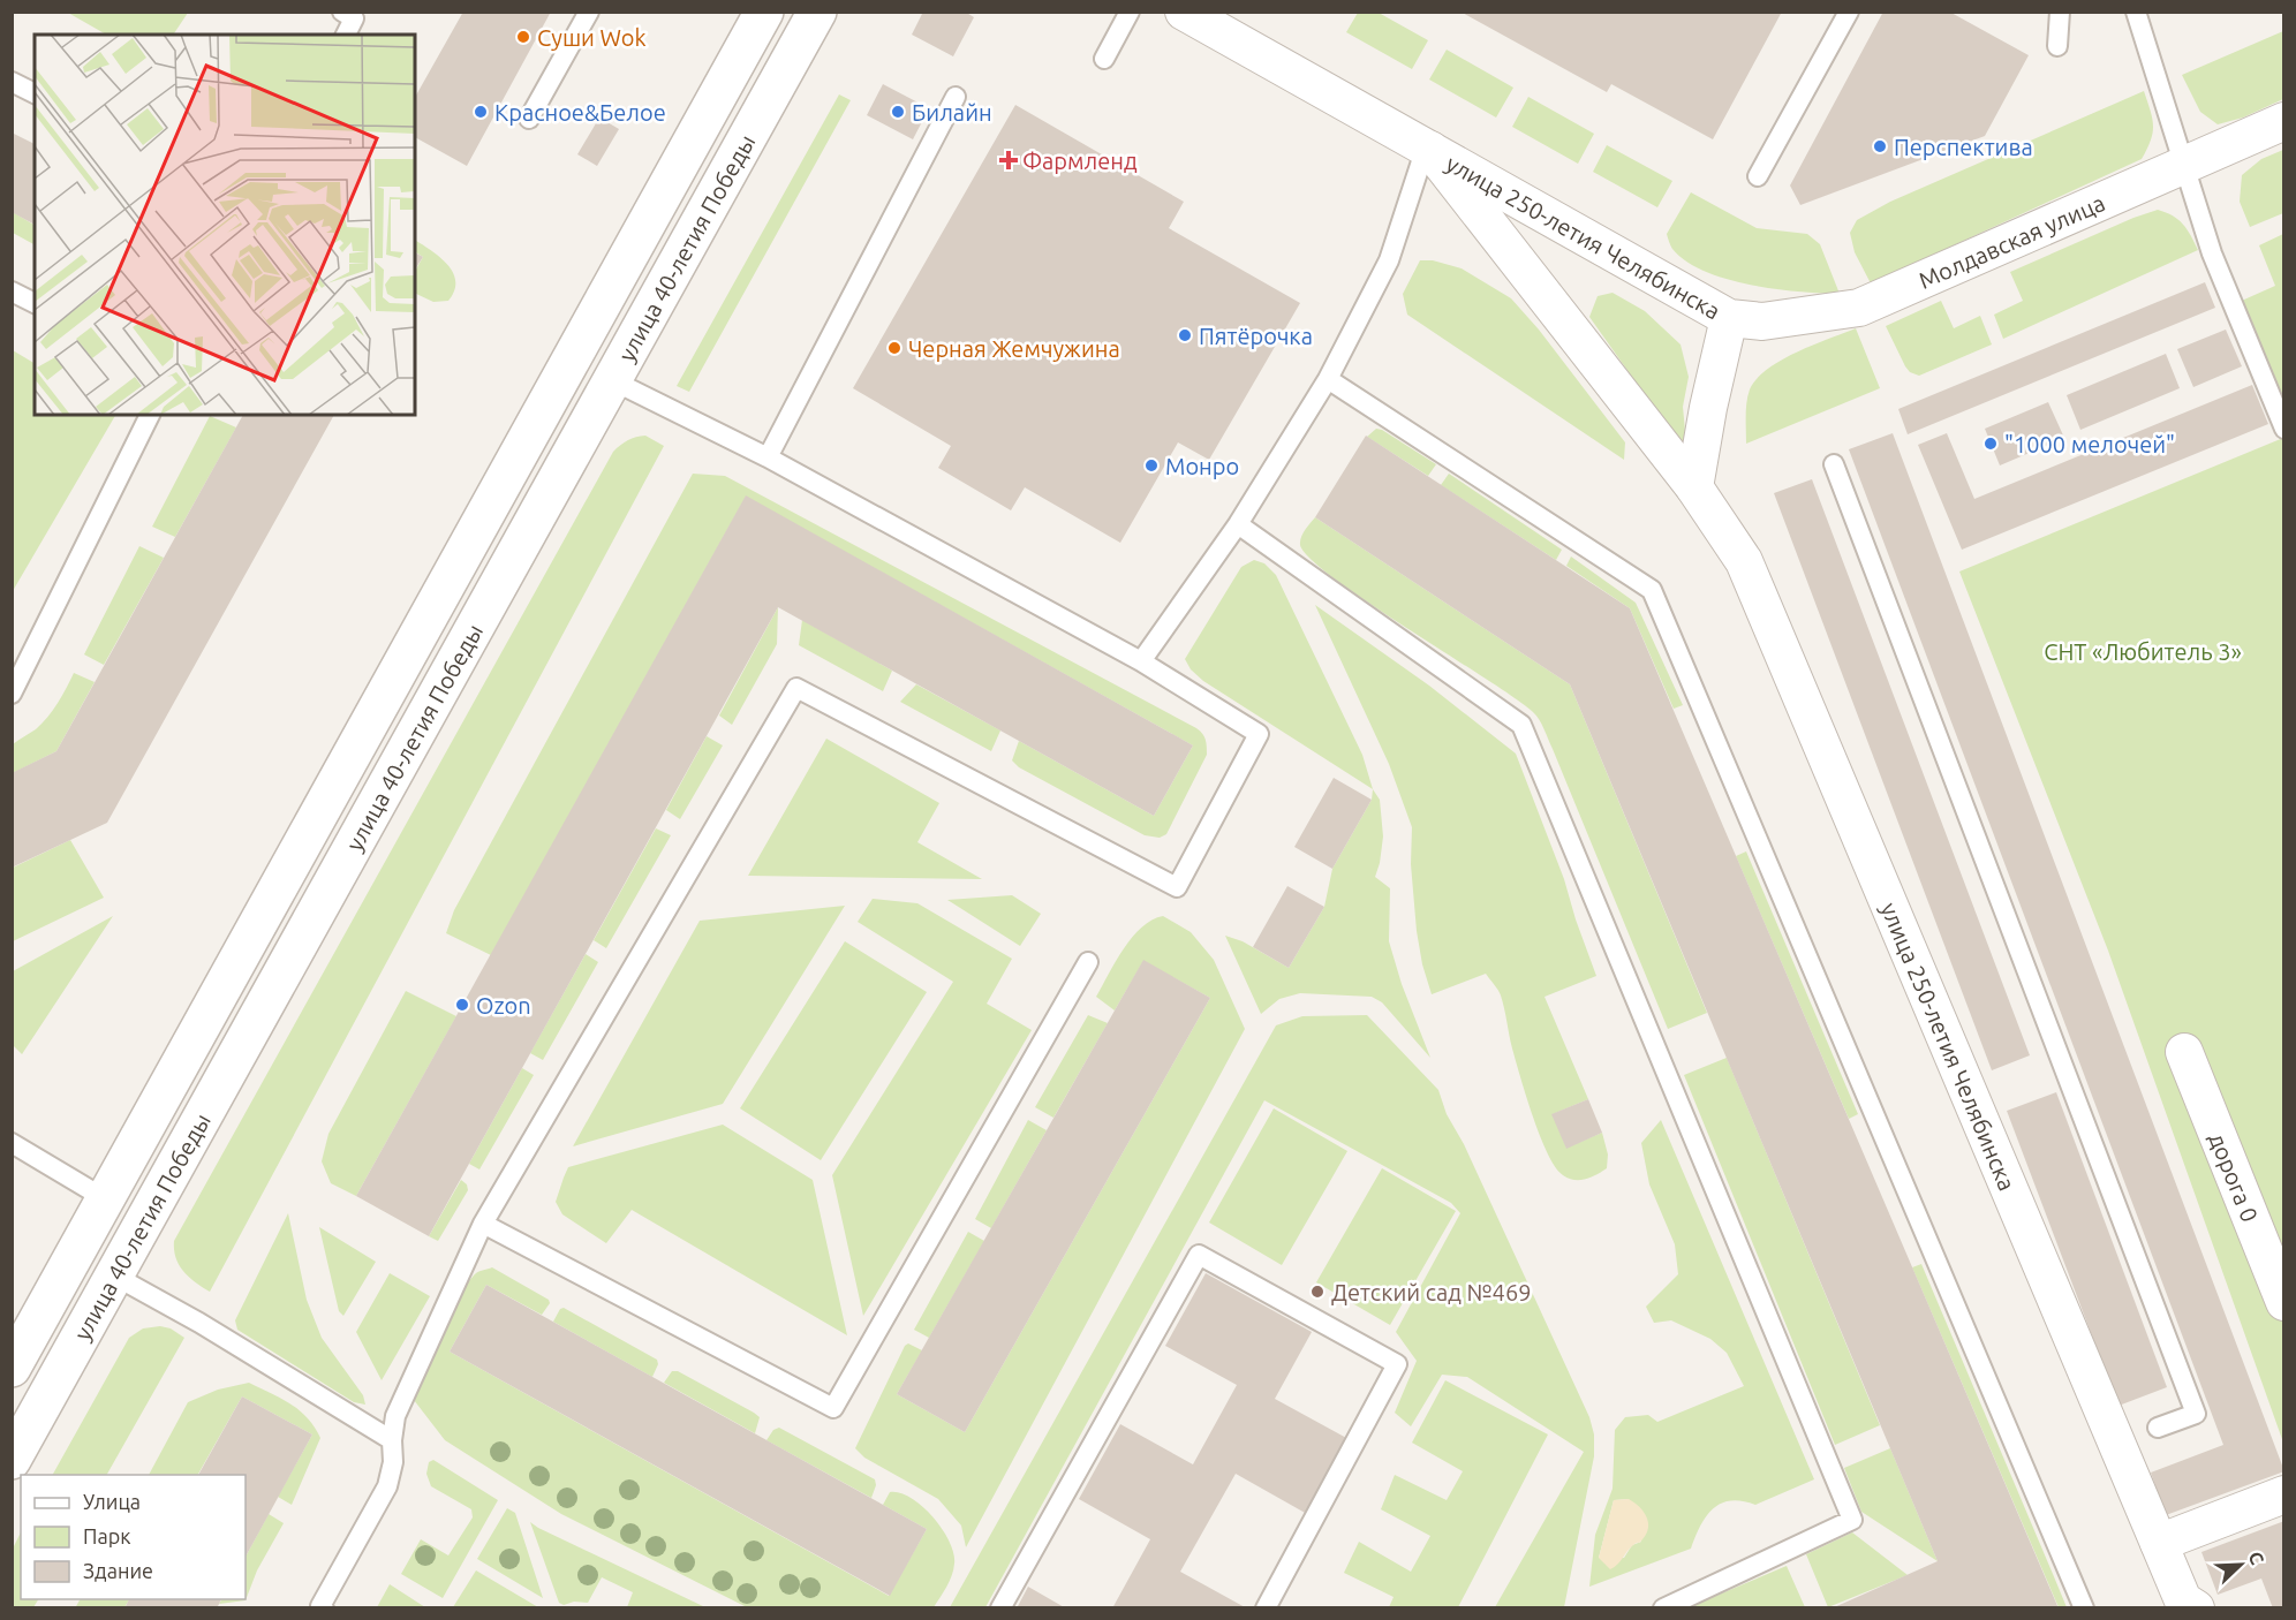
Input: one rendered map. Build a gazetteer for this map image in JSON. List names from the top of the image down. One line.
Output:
{"streets":{"street":["улица 250-летия Челябинска","Молдавская улица","улица 40-летия Победы","дорога 0"]},"crossings":[["улица 250-летия Челябинска","Молдавская улица"]],"parks":["СНТ «Любитель 3»"],"places":{"other":["Суши Wok","Красное&Белое","Билайн","Перспектива","Пятёрочка","Черная Жемчужина","\"1000 мелочей\"","Монро","Ozon","Детский сад №469"],"health":["Фармленд"]},"legend":["Улица","Парк","Здание"],"north":"top right"}
